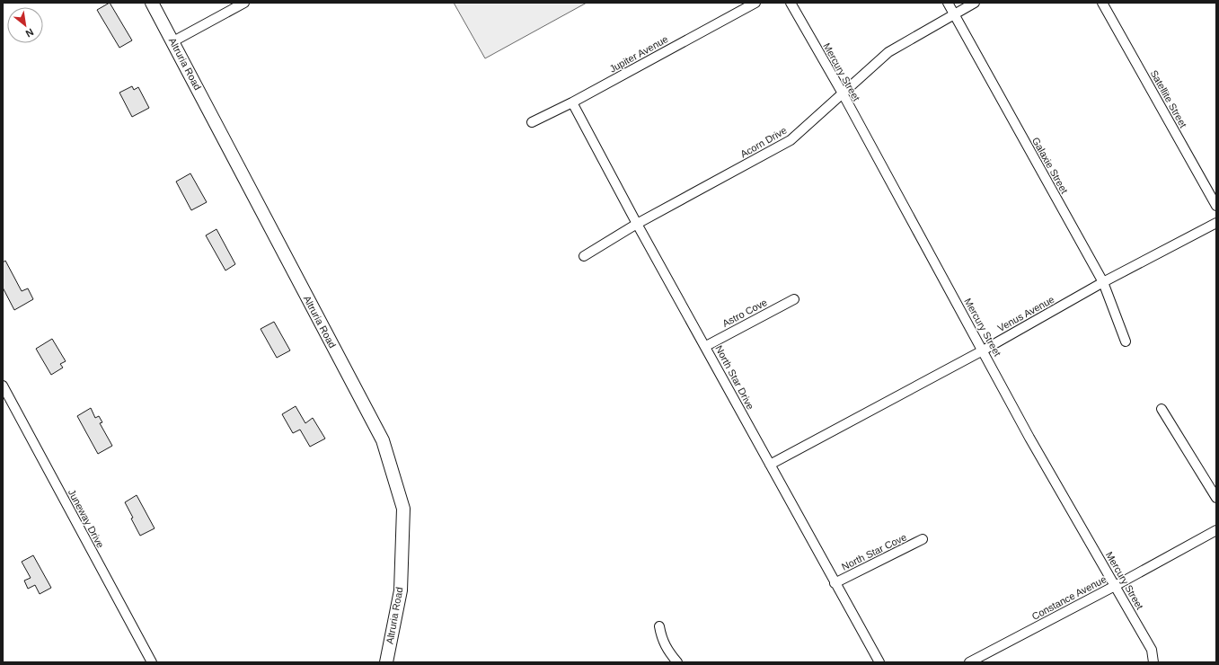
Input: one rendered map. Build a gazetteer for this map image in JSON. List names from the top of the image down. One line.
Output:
{"streets":{"street":["Jupiter Avenue","Altruria Road","Mercury Street","Satellite Street","Acorn Drive","Galaxie Street","Astro Cove","Venus Avenue","North Star Drive","Juneway Drive","North Star Cove","Constance Avenue"]},"crossings":[["Jupiter Avenue","North Star Drive"],["Mercury Street","Acorn Drive"],["Mercury Street","Venus Avenue"],["Mercury Street","Constance Avenue"],["Acorn Drive","Galaxie Street"],["Acorn Drive","North Star Drive"],["Galaxie Street","Venus Avenue"],["Astro Cove","North Star Drive"],["Venus Avenue","North Star Drive"],["North Star Drive","North Star Cove"]],"north":"bottom right"}
